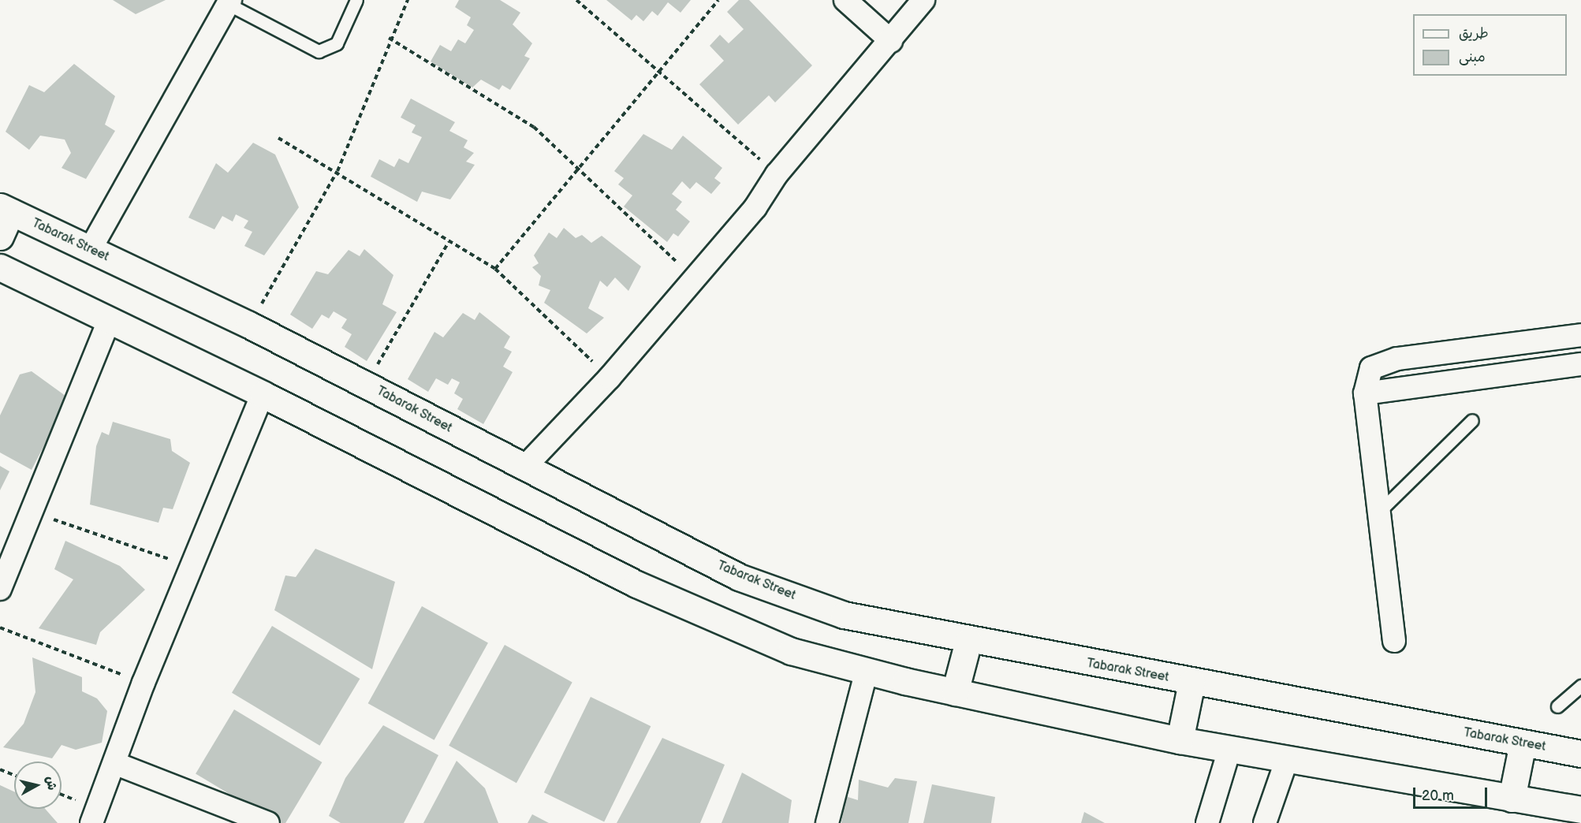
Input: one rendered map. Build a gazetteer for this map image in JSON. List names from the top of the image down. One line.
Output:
{"streets":{"street":["Tabarak Street"]},"legend":["طريق","مبنى"],"scale_bar":"20 m","north":"right"}
